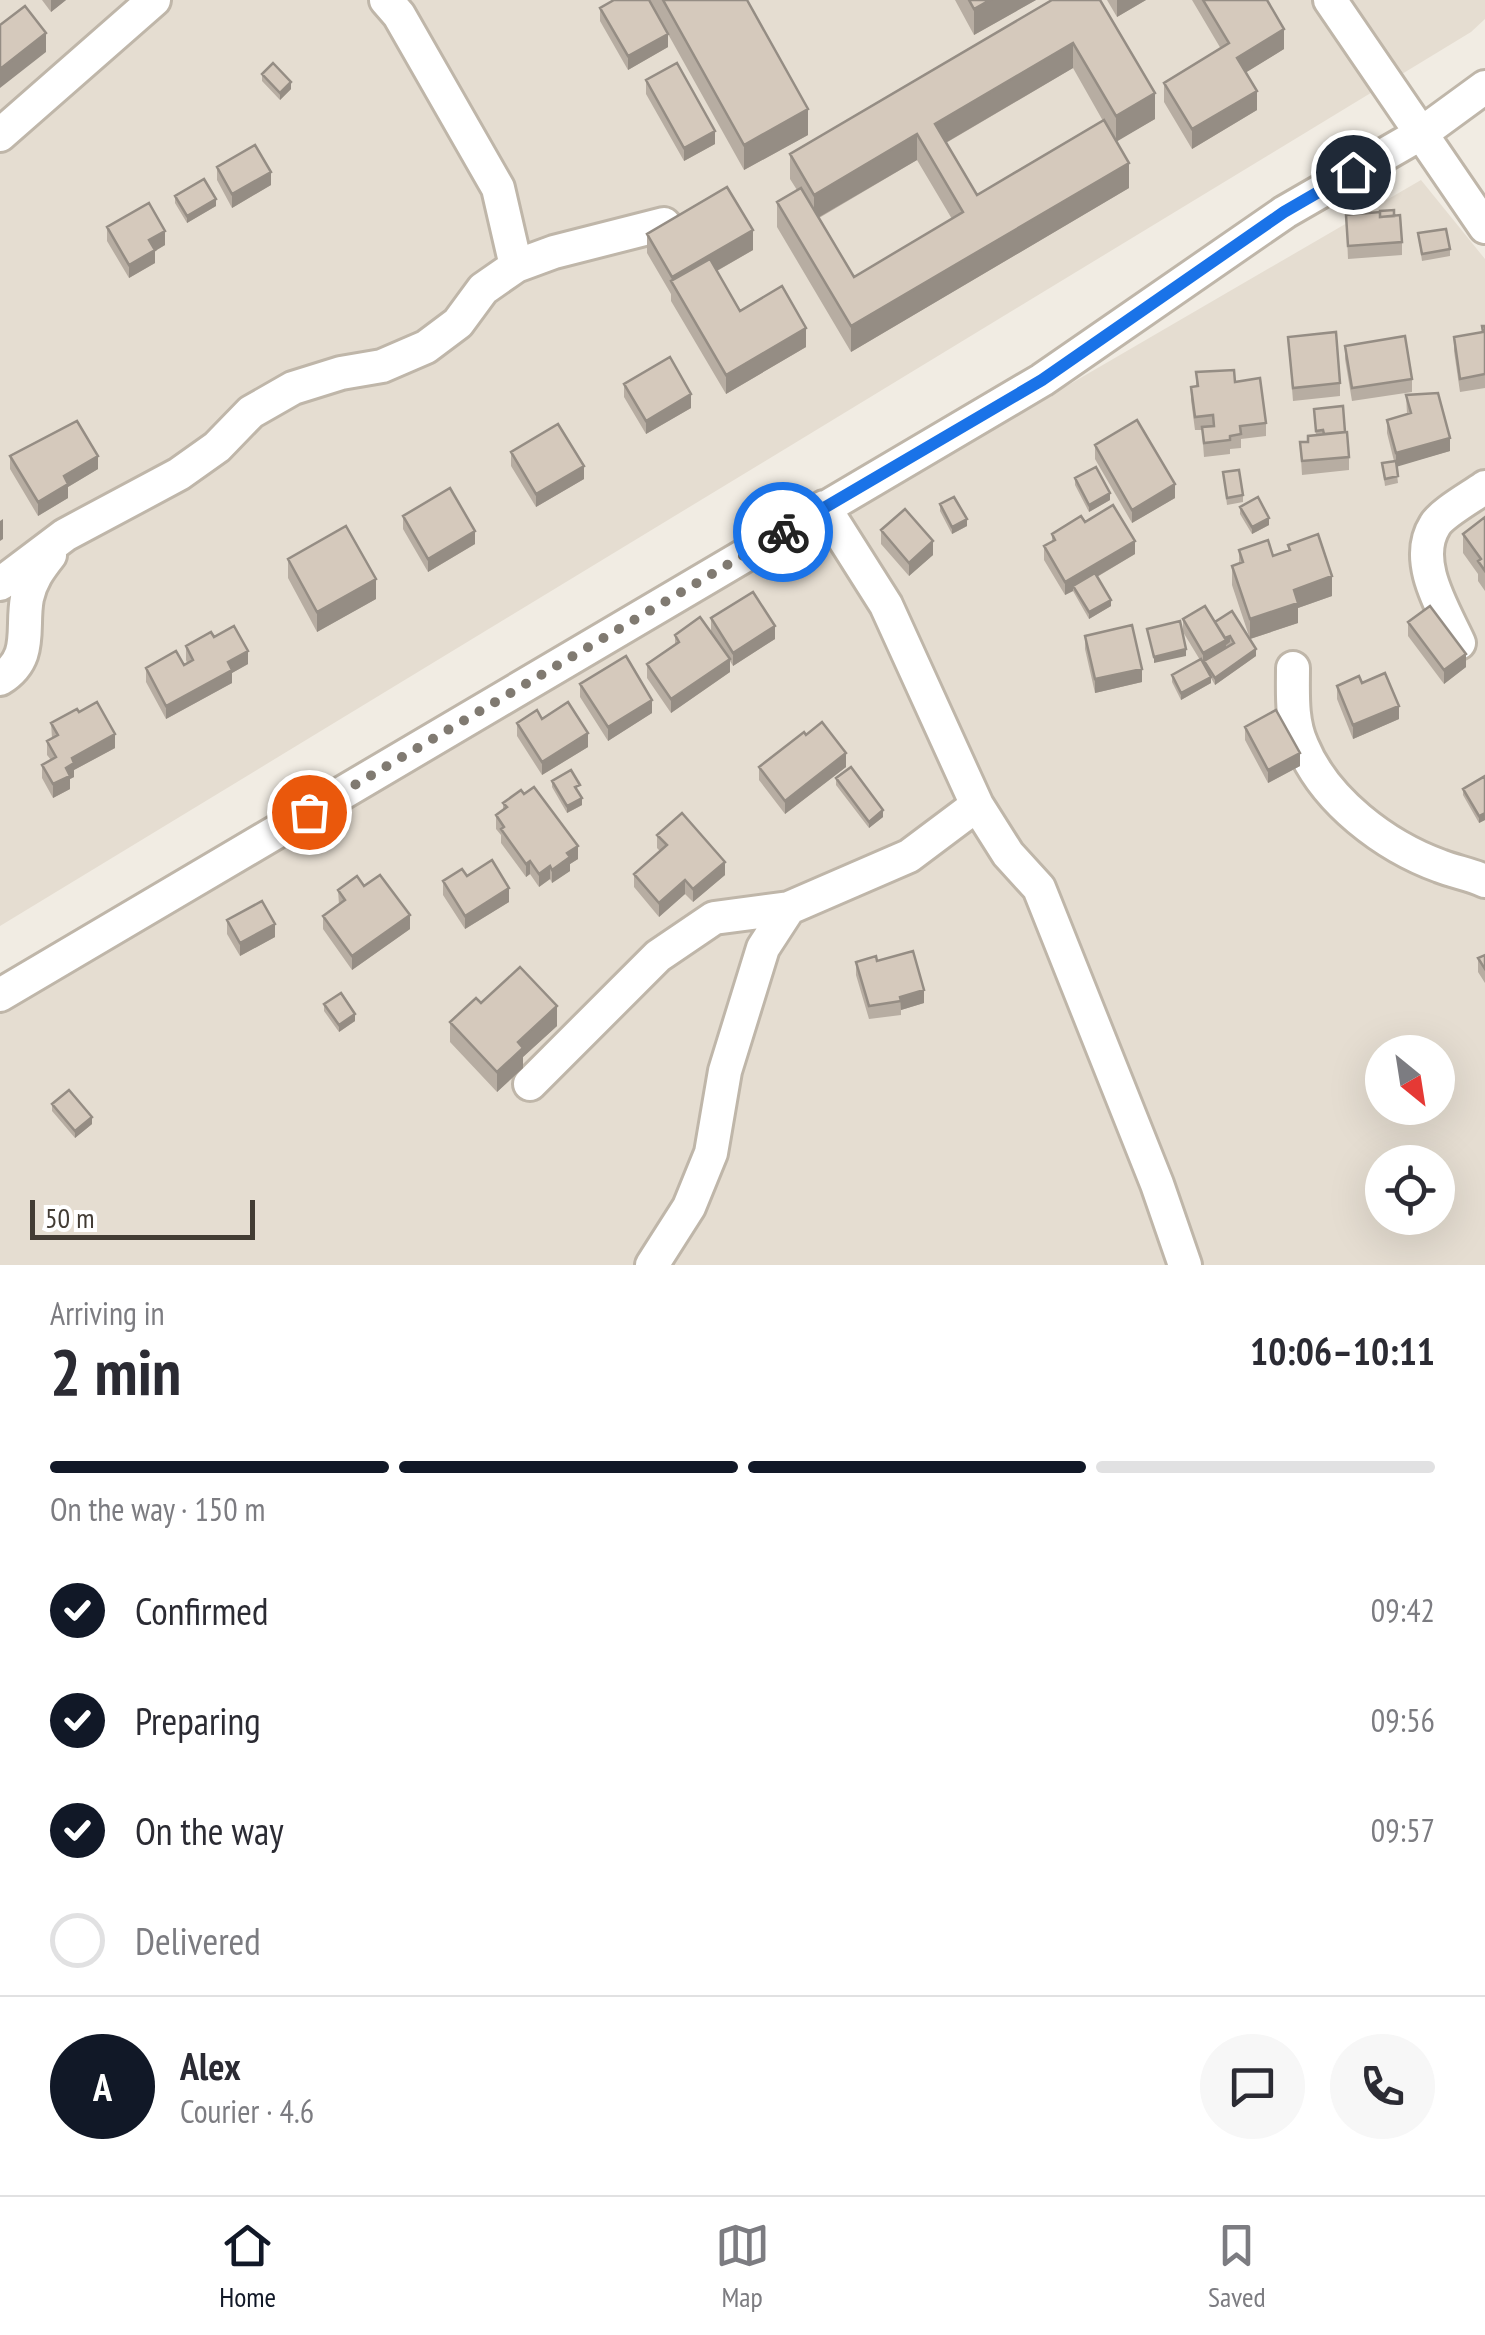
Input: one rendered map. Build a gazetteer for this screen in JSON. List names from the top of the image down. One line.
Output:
{"scale_bar":"50 m","north":"bottom right","page":{"scale":"50 m","heading":["2 min","Arriving in","10:06–10:11"],"panel":["Alex","Courier · 4.6"],"bar":"On the way · 150 m","list":[["Confirmed","09:42"],["Preparing","09:56"],["On the way","09:57"],"Delivered"],"round":"A","tabs":["Home","Map","Saved"]}}
